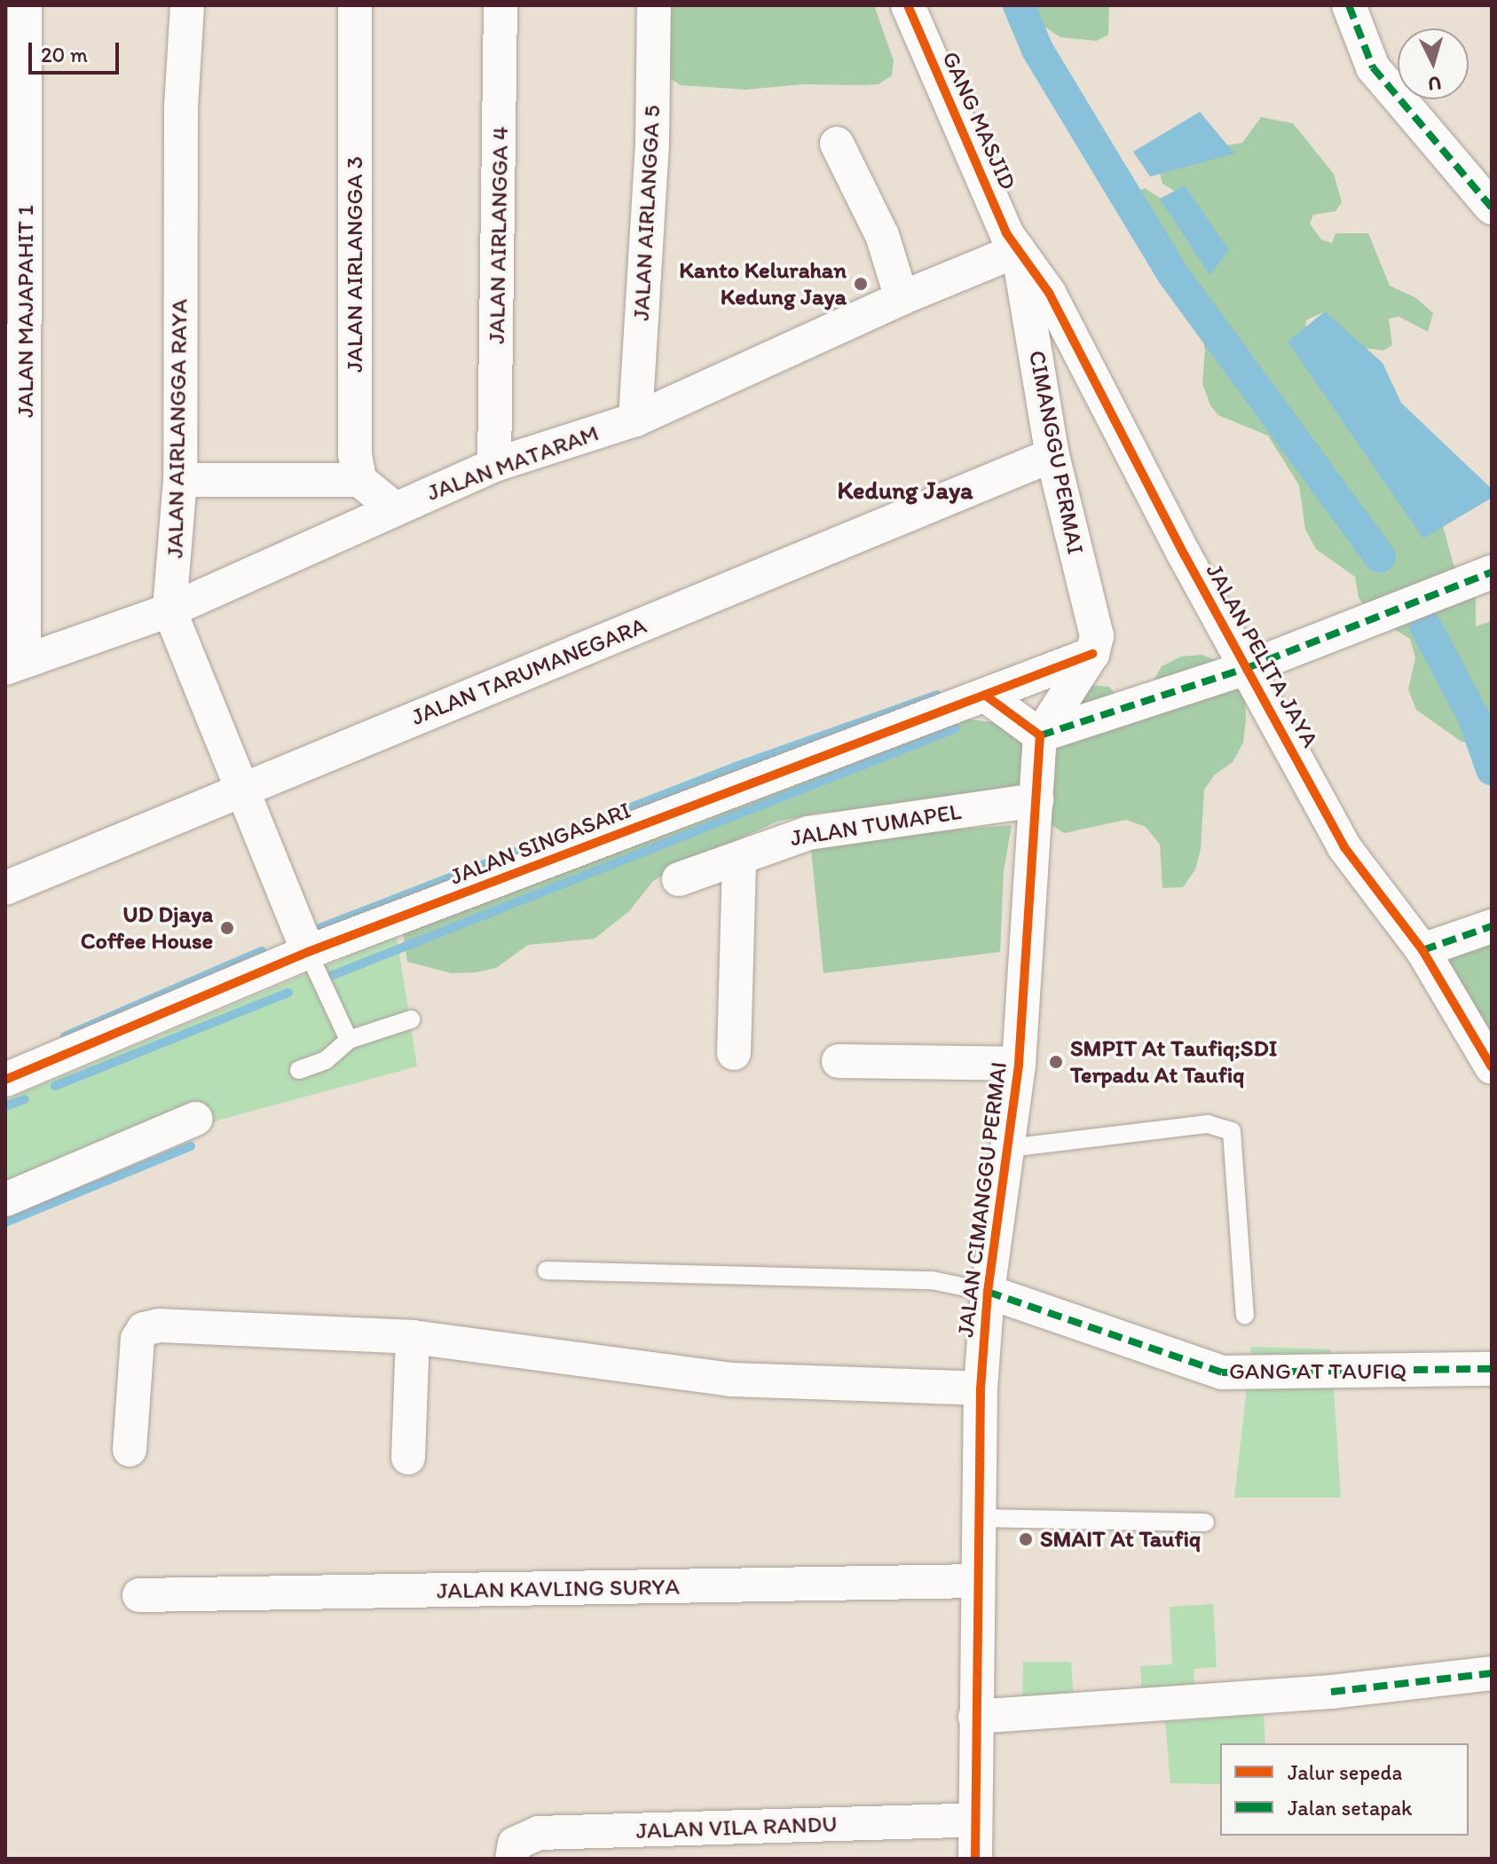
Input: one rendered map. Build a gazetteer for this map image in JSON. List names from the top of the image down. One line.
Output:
{"streets":{"street":["GANG MASJID","JALAN AIRLANGGA 5","JALAN AIRLANGGA 4","JALAN AIRLANGGA 3","JALAN MAJAPAHIT 1","JALAN AIRLANGGA RAYA","CIMANGGU PERMAI","JALAN MATARAM","JALAN PELITA JAYA","JALAN TARUMANEGARA","JALAN TUMAPEL","JALAN SINGASARI","JALAN CIMANGGU PERMAI","GANG AT TAUFIQ","JALAN KAVLING SURYA","JALAN VILA RANDU"]},"crossings":[["GANG MASJID","CIMANGGU PERMAI"],["GANG MASJID","JALAN MATARAM"],["GANG MASJID","JALAN PELITA JAYA"],["JALAN AIRLANGGA 5","JALAN MATARAM"],["JALAN AIRLANGGA 4","JALAN MATARAM"],["JALAN MAJAPAHIT 1","JALAN MATARAM"],["JALAN AIRLANGGA RAYA","JALAN MATARAM"],["JALAN AIRLANGGA RAYA","JALAN TARUMANEGARA"],["JALAN AIRLANGGA RAYA","JALAN SINGASARI"],["CIMANGGU PERMAI","JALAN MATARAM"],["CIMANGGU PERMAI","JALAN PELITA JAYA"],["CIMANGGU PERMAI","JALAN TARUMANEGARA"],["CIMANGGU PERMAI","JALAN SINGASARI"],["CIMANGGU PERMAI","JALAN CIMANGGU PERMAI"],["JALAN MATARAM","JALAN PELITA JAYA"],["JALAN TUMAPEL","JALAN CIMANGGU PERMAI"],["JALAN SINGASARI","JALAN CIMANGGU PERMAI"],["JALAN CIMANGGU PERMAI","GANG AT TAUFIQ"],["JALAN CIMANGGU PERMAI","JALAN KAVLING SURYA"],["JALAN CIMANGGU PERMAI","JALAN VILA RANDU"]],"districts":["Kedung Jaya"],"places":["Kanto Kelurahan Kedung Jaya","UD Djaya Coffee House","SMPIT At Taufiq;SDI Terpadu At Taufiq","SMAIT At Taufiq"],"legend":["Jalur sepeda","Jalan setapak"],"scale_bar":"20 m","north":"bottom"}
